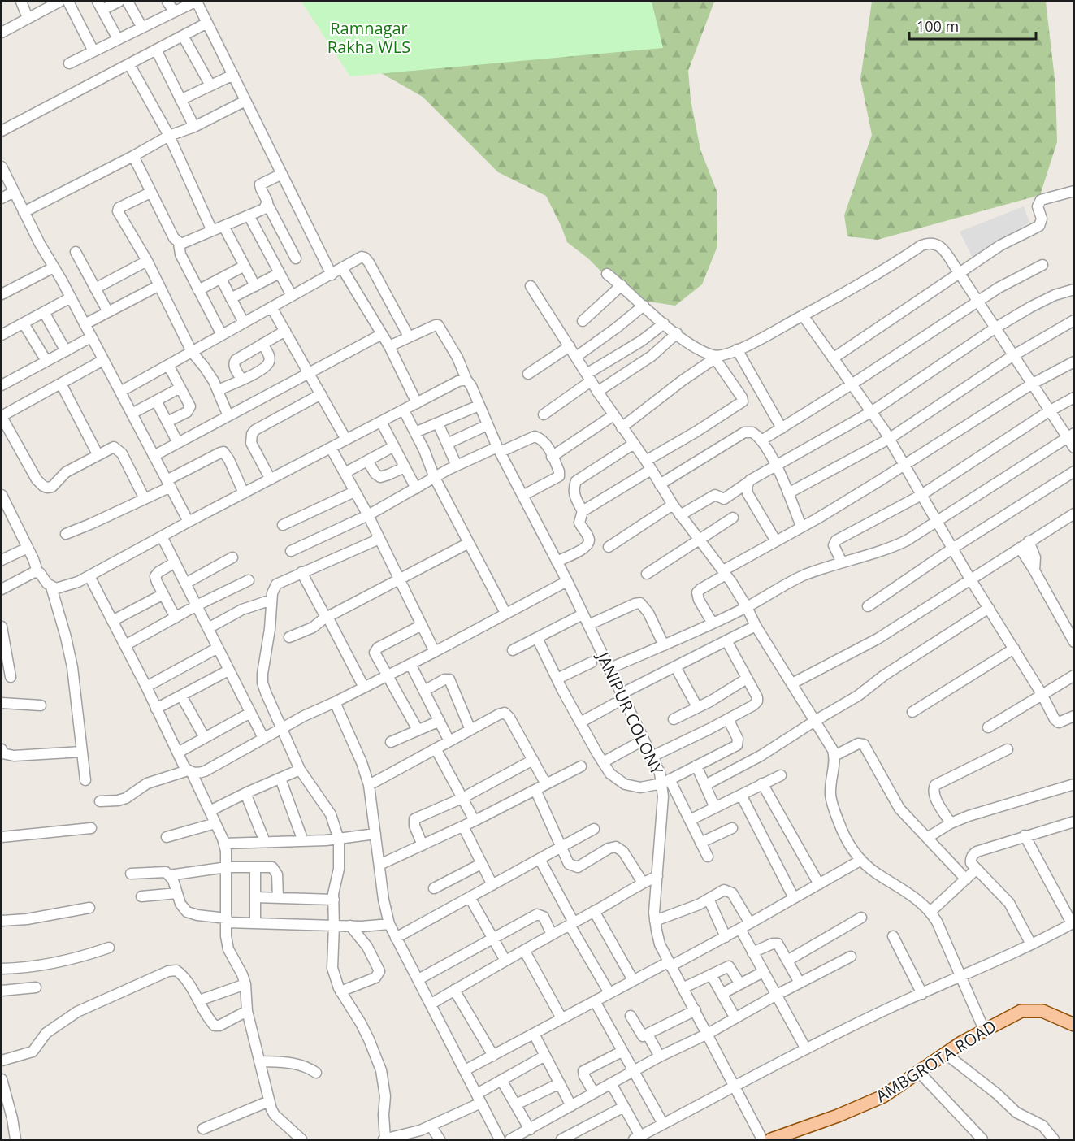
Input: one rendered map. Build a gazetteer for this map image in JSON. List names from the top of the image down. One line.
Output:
{"streets":{"main road":["AMBGROTA ROAD"],"street":["JANIPUR COLONY"]},"parks":["Ramnagar Rakha WLS"],"scale_bar":"100 m"}
